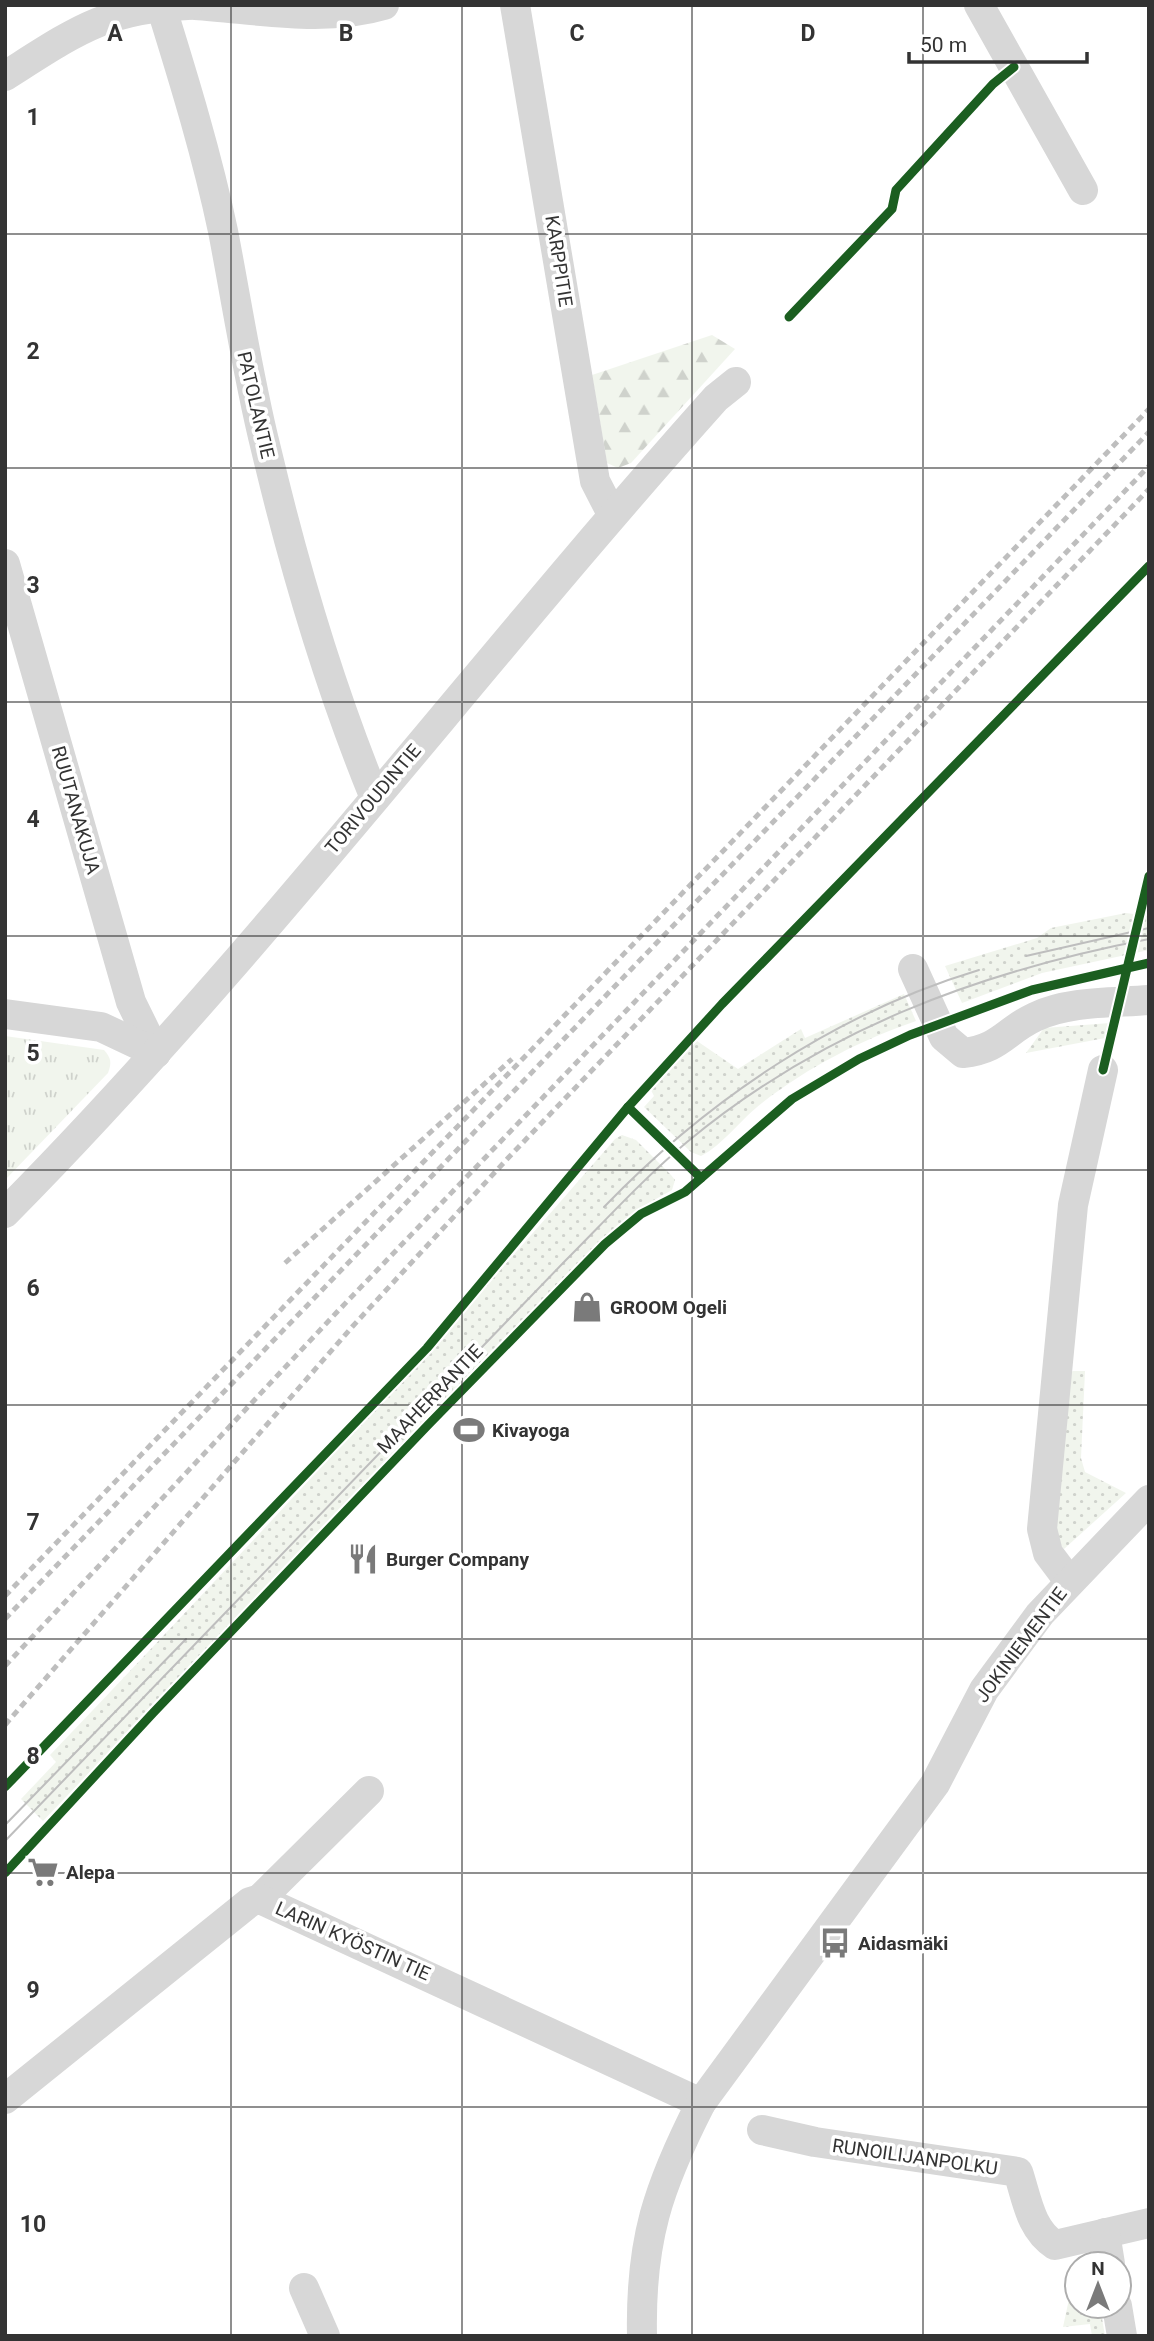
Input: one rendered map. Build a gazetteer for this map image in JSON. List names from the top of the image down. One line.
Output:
{"streets":{"street":["KARPPITIE","PATOLANTIE","TORIVOUDINTIE","RUUTANAKUJA","JOKINIEMENTIE","LARIN KYÖSTIN TIE","RUNOILIJANPOLKU"],"cycle path":["MAAHERRANTIE"]},"crossings":[["KARPPITIE","TORIVOUDINTIE"],["PATOLANTIE","TORIVOUDINTIE"],["TORIVOUDINTIE","RUUTANAKUJA"],["JOKINIEMENTIE","LARIN KYÖSTIN TIE"]],"places":{"shop":["GROOM Ogeli"],"sports":["Kivayoga"],"restaurant":["Burger Company"],"supermarket":["Alepa"],"bus stop":["Aidasmäki"]},"scale_bar":"50 m","north":"top","grid":{"columns":["A","B","C","D"],"rows":["1","2","3","4","5","6","7","8","9","10"]}}
